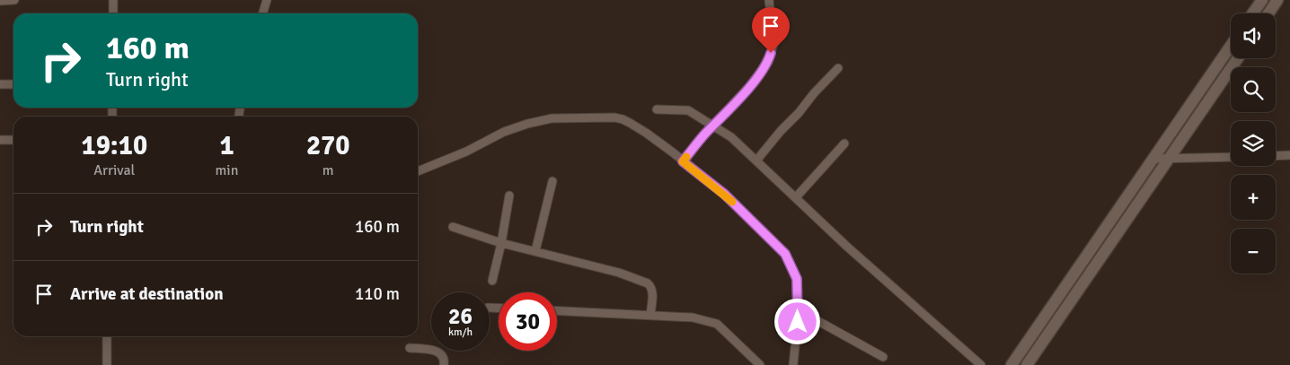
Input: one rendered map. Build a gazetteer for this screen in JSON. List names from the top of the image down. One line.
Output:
{"page":{"map_buttons":["+","−"],"turn":["160 m","Turn right"],"eta":["19:10","Arrival","1","min","270","m"],"list":[{"name":"Turn right","value":"160 m"},{"name":"Arrive at destination","value":"110 m"}],"speed":"26 km/h","limit":"30"}}
